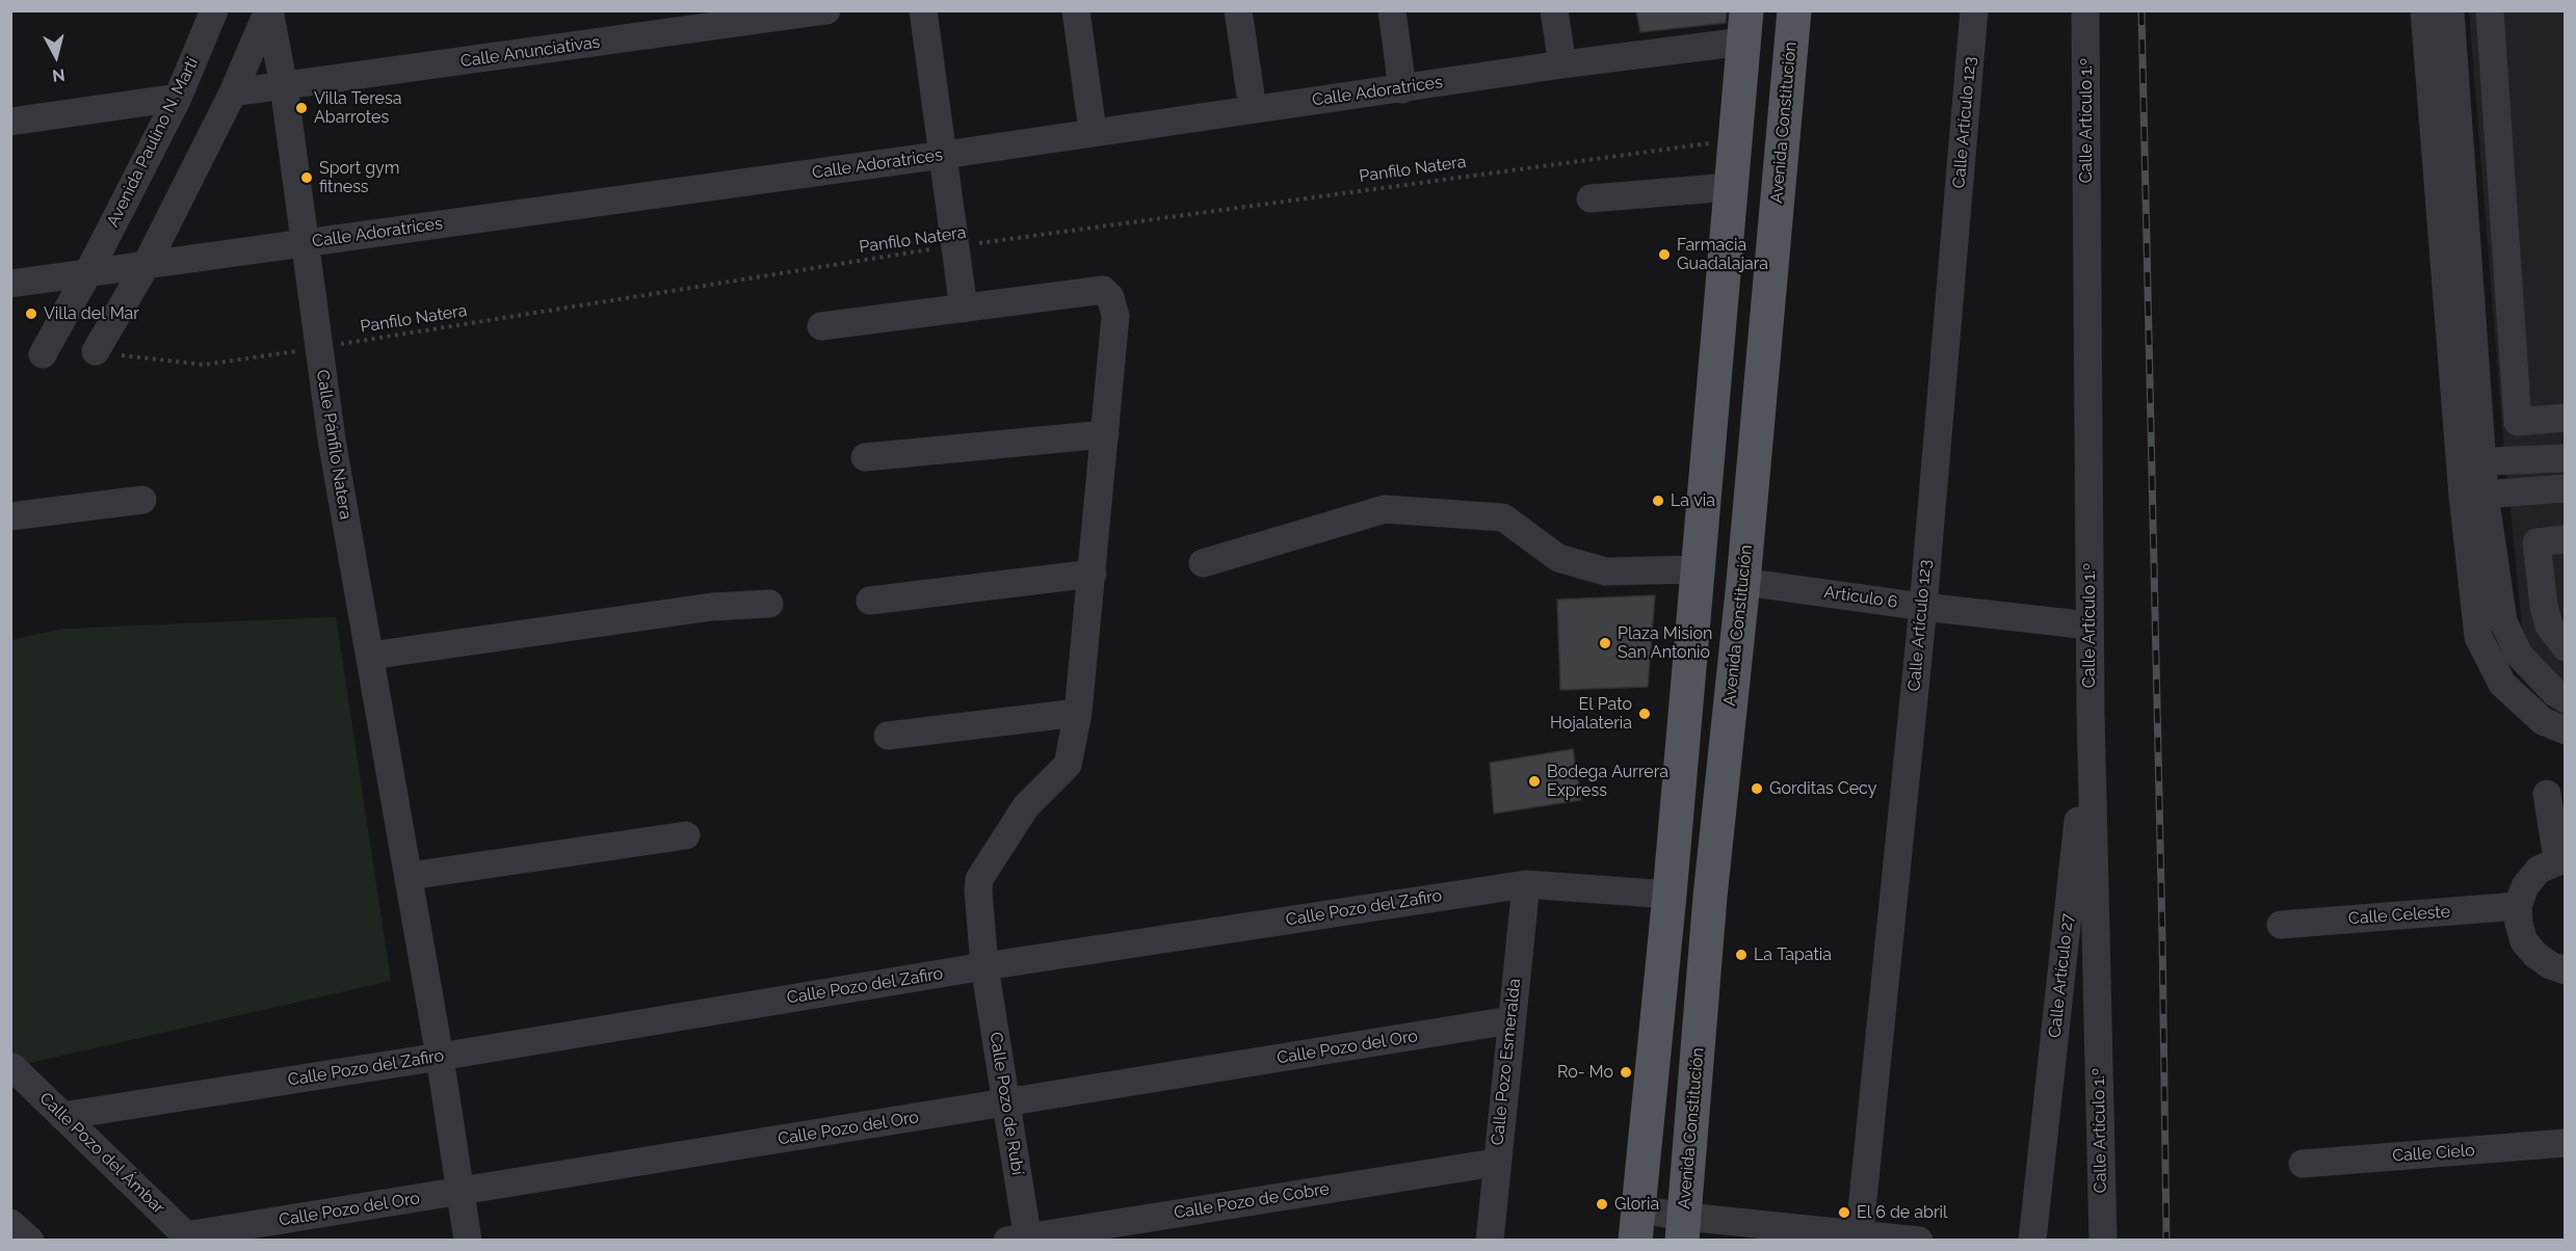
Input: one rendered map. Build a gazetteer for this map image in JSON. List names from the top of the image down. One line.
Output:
{"streets":{"main road":["Avenida Constitución"],"street":["Calle Anunciativas","Calle Adoratrices","Calle Artículo 1.º","Calle Artículo 123","Avenida Paulino N. Martí","Calle Pánfilo Natera","Articulo 6","Calle Pozo del Zafiro","Calle Celeste","Calle Artículo 27","Calle Pozo del Oro","Calle Pozo Esmeralda","Calle Pozo de Rubí","Calle Pozo del Ámbar","Calle Cielo","Calle Pozo de Cobre"],"path":["Panfilo Natera"]},"crossings":[["Calle Anunciativas","Calle Pánfilo Natera"],["Calle Adoratrices","Avenida Paulino N. Martí"],["Calle Adoratrices","Calle Pánfilo Natera"],["Calle Artículo 1.º","Articulo 6"],["Calle Artículo 1.º","Calle Artículo 27"],["Avenida Constitución","Articulo 6"],["Calle Artículo 123","Articulo 6"],["Panfilo Natera","Calle Pánfilo Natera"],["Calle Pánfilo Natera","Calle Pozo del Zafiro"],["Calle Pozo del Zafiro","Calle Pozo Esmeralda"],["Calle Pozo del Zafiro","Calle Pozo de Rubí"],["Calle Pozo del Zafiro","Calle Pozo del Ámbar"],["Calle Pozo del Oro","Calle Pozo Esmeralda"],["Calle Pozo del Oro","Calle Pozo de Rubí"],["Calle Pozo del Oro","Calle Pozo del Ámbar"],["Calle Pozo Esmeralda","Calle Pozo de Cobre"],["Calle Pozo de Rubí","Calle Pozo de Cobre"]],"places":["Villa Teresa Abarrotes","Sport gym fitness","Farmacia Guadalajara","Villa del Mar","La via","Plaza Mision San Antonio","El Pato Hojalateria","Bodega Aurrera Express","Gorditas Cecy","La Tapatia","Ro- Mo","Gloria","El 6 de abril"],"north":"bottom"}
